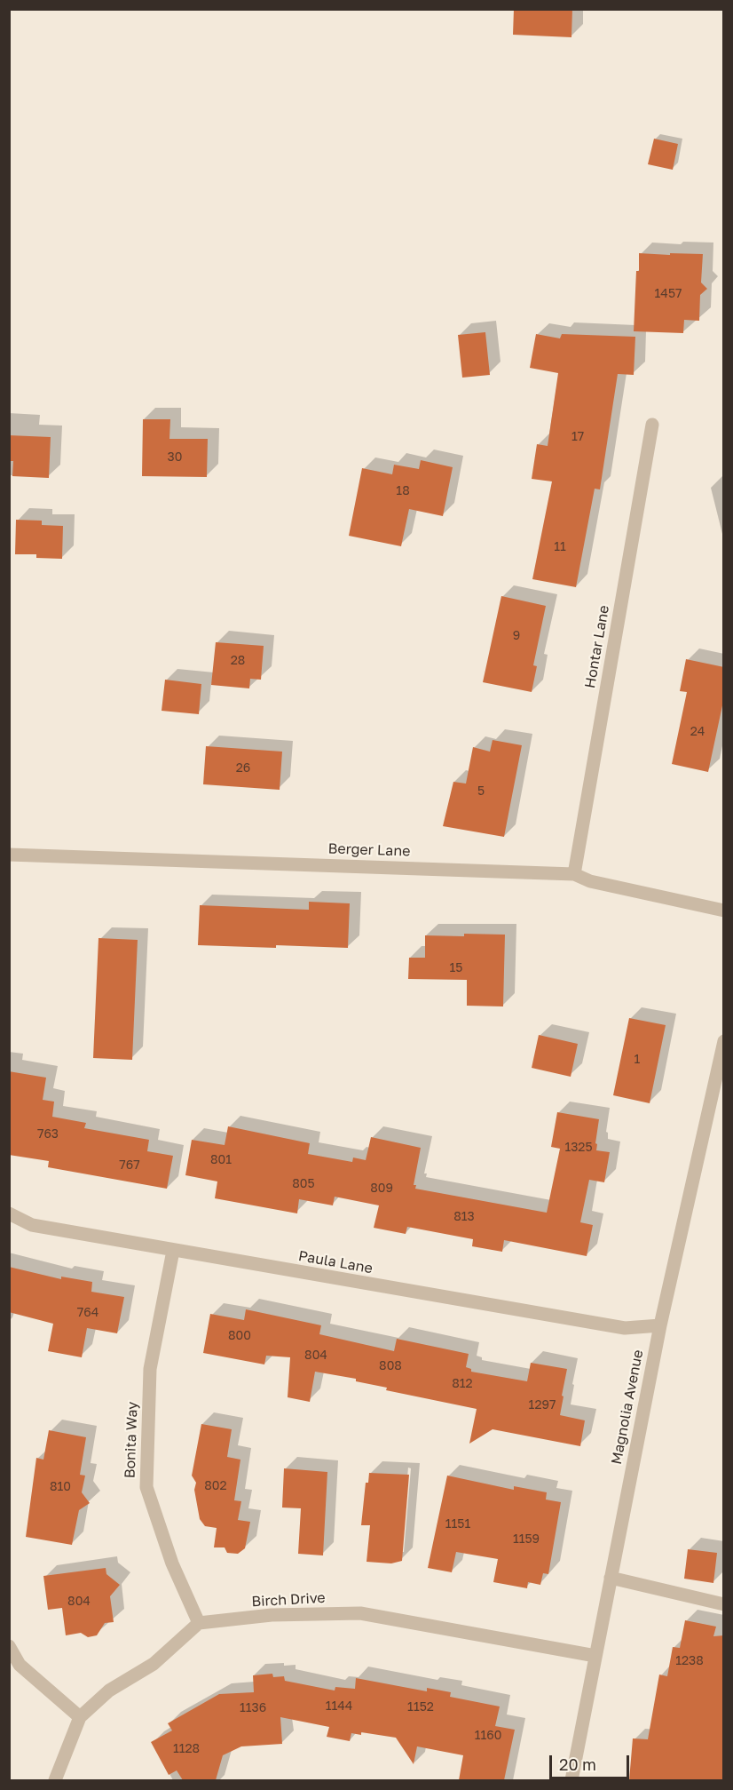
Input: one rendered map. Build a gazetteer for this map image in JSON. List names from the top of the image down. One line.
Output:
{"streets":{"street":["Hontar Lane","Berger Lane","Paula Lane","Magnolia Avenue","Bonita Way","Birch Drive"]},"crossings":[["Hontar Lane","Berger Lane"],["Paula Lane","Magnolia Avenue"],["Paula Lane","Bonita Way"],["Magnolia Avenue","Birch Drive"],["Bonita Way","Birch Drive"]],"house_numbers":["1457","17","30","18","11","9","28","24","26","5","15","1","763","1325","801","767","805","809","813","764","800","804","808","812","1297","802","810","1151","1159","804","1238","1144","1152","1136","1160","1128"],"scale_bar":"20 m"}
